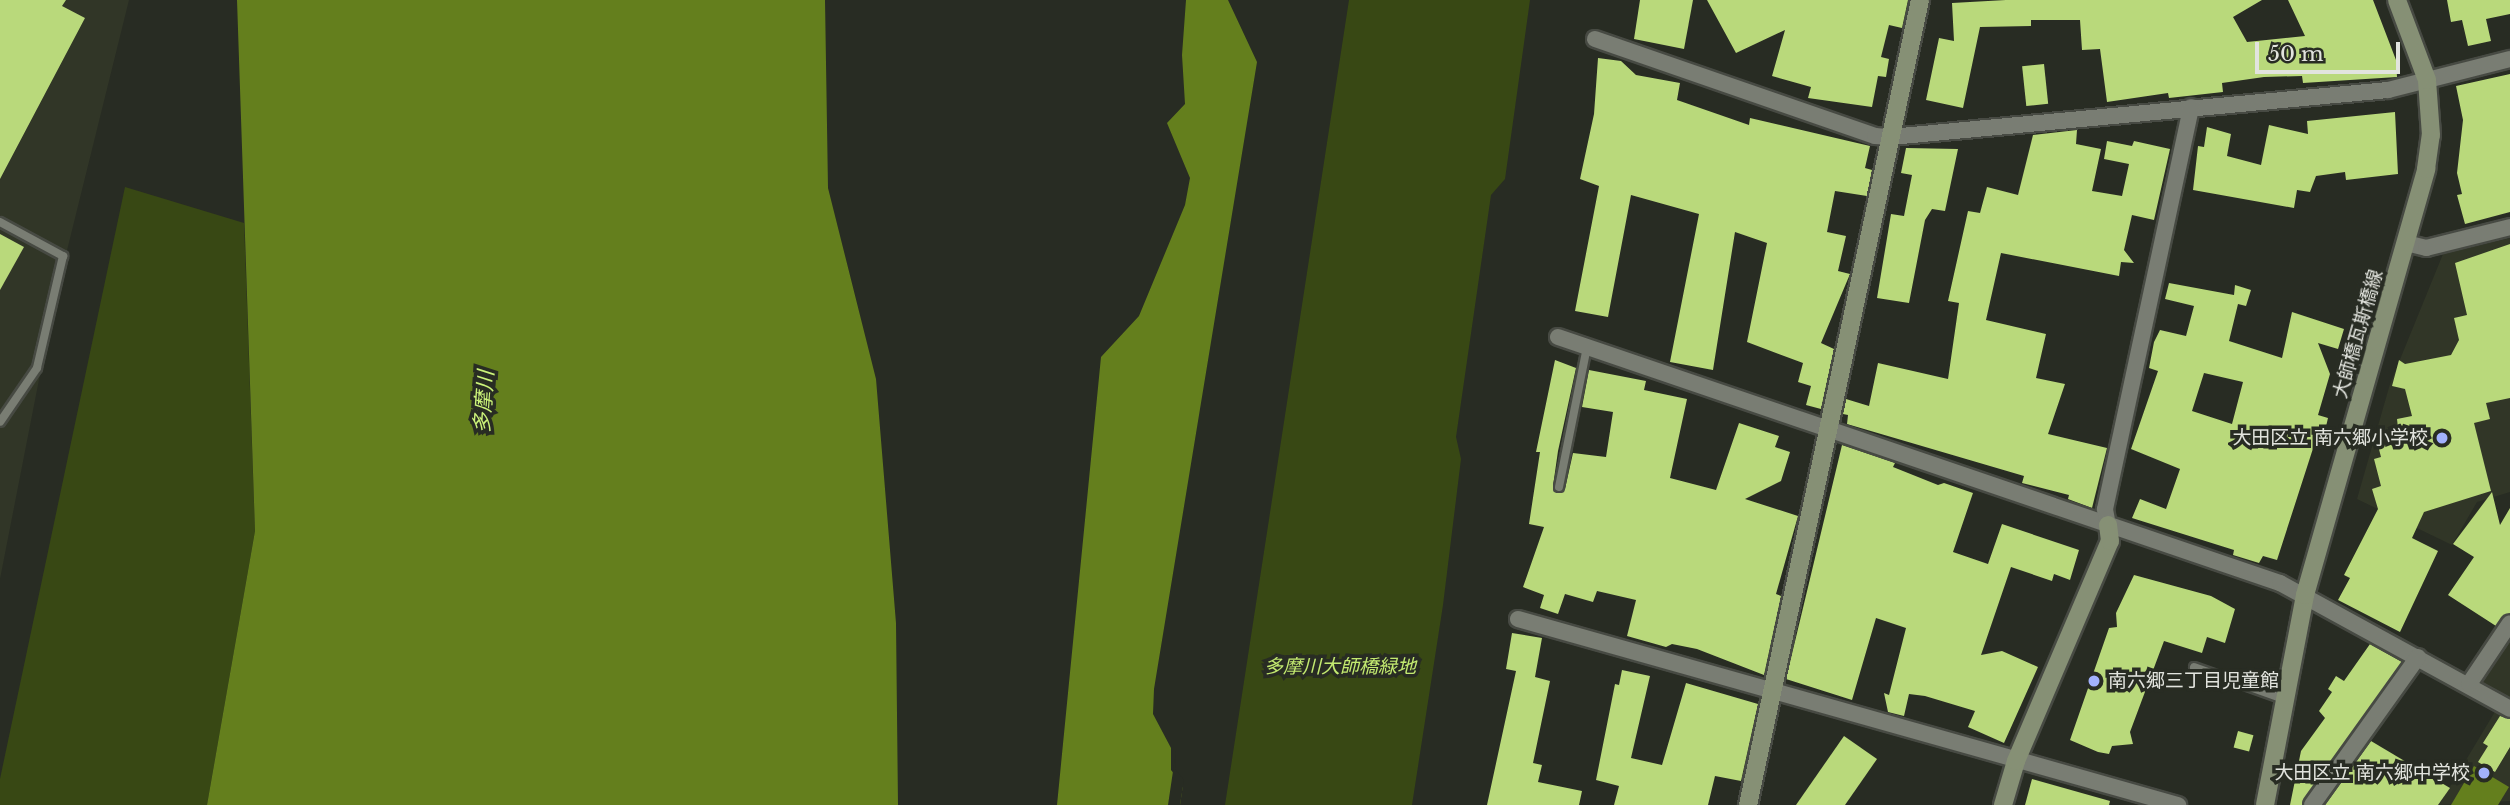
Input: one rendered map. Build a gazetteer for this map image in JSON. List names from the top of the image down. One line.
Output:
{"streets":{"street":["大師橋瓦斯橋線"]},"water":["多摩川"],"parks":["多摩川大師橋緑地"],"places":["大田区立 南六郷小学校","南六郷三丁目児童館","大田区立 南六郷中学校"],"scale_bar":"50 m"}
